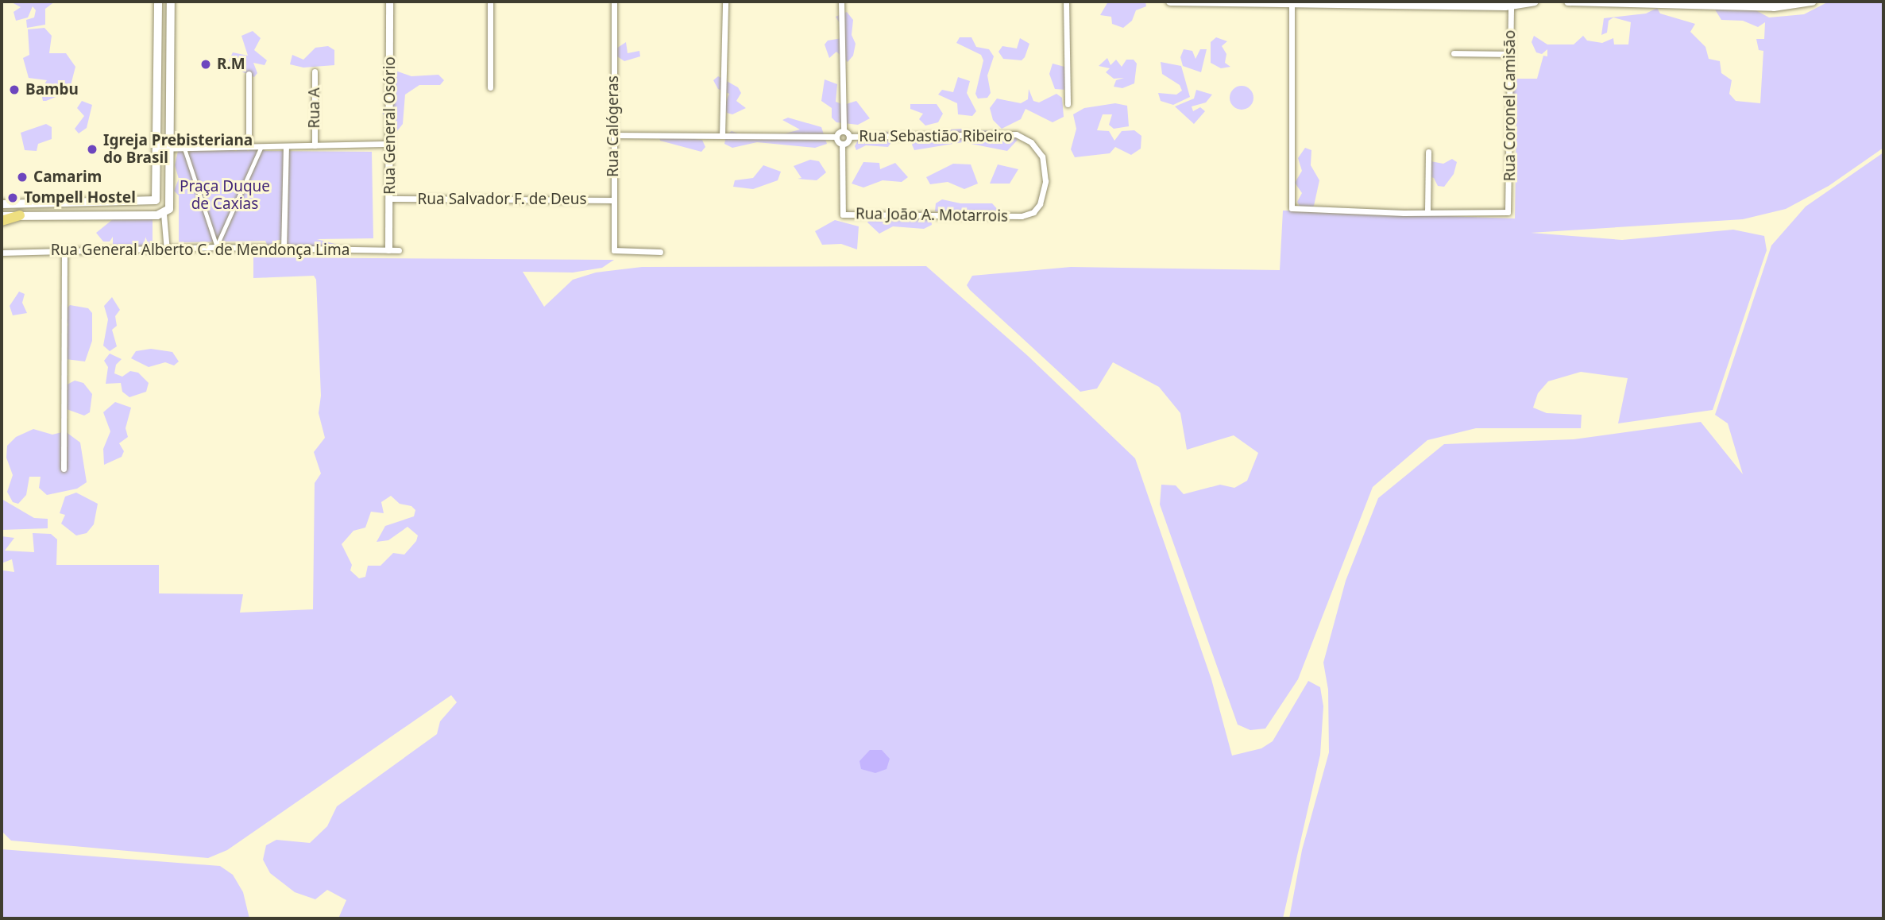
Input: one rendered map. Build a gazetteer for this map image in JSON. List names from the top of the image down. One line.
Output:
{"streets":{"street":["Rua Coronel Camisão","Rua A","Rua General Osório","Rua Calógeras","Rua Sebastião Ribeiro","Rua Salvador F. de Deus","Rua João A. Motarrois","Rua General Alberto C. de Mendonça Lima"]},"crossings":[["Rua General Osório","Rua Salvador F. de Deus"],["Rua General Osório","Rua General Alberto C. de Mendonça Lima"],["Rua Calógeras","Rua Sebastião Ribeiro"],["Rua Calógeras","Rua Salvador F. de Deus"],["Rua Sebastião Ribeiro","Rua João A. Motarrois"]],"parks":["Praça Duque de Caxias"],"places":["R.M","Bambu","Igreja Prebisteriana do Brasil","Camarim","Tompell Hostel"]}
